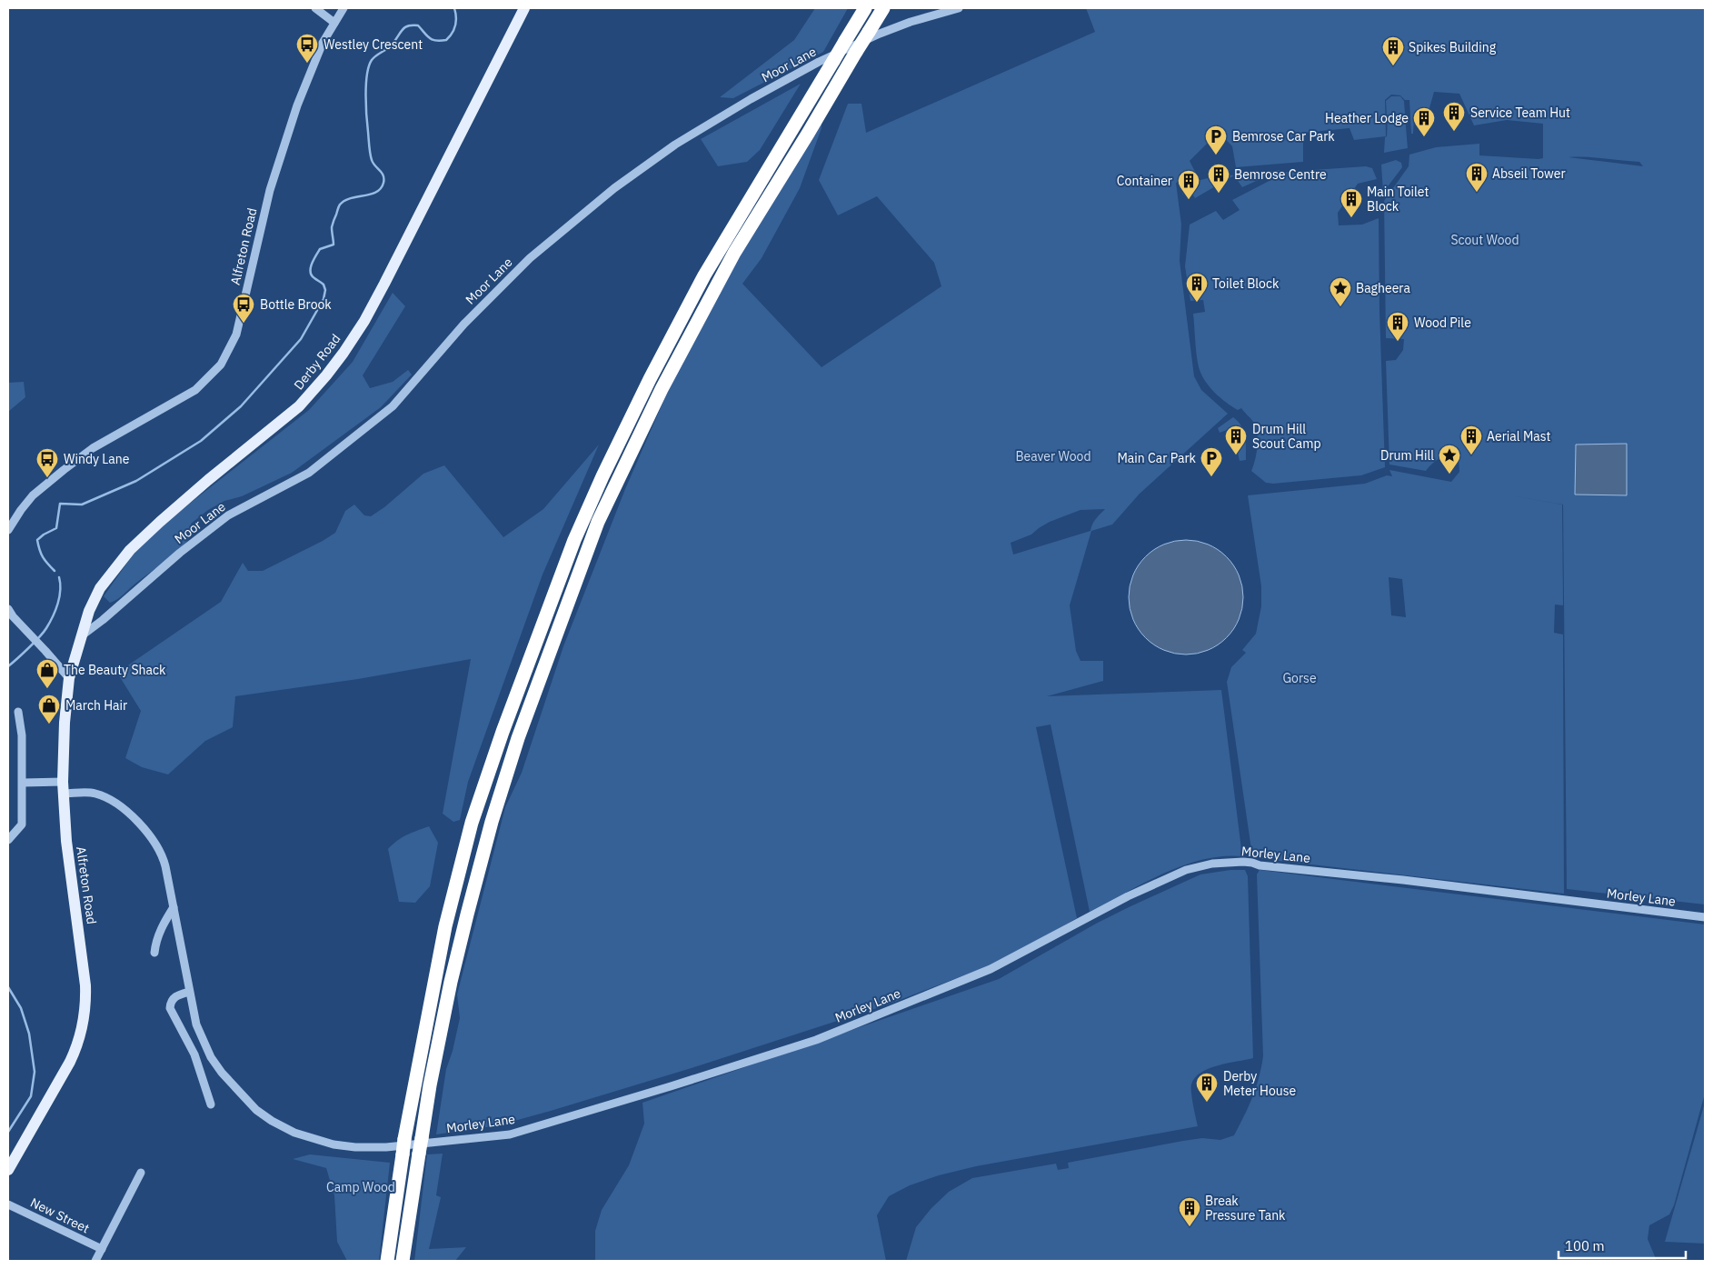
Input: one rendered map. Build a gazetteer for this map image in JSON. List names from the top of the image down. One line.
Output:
{"streets":{"main road":["Alfreton Road","Derby Road"],"street":["Moor Lane","Morley Lane","New Street"]},"crossings":[["Moor Lane","Derby Road"],["Alfreton Road","Derby Road"],["Alfreton Road","Morley Lane"]],"parks":["Scout Wood","Beaver Wood","Gorse","Camp Wood"],"places":{"bus stop":["Westley Crescent","Bottle Brook","Windy Lane"],"building":["Spikes Building","Service Team Hut","Heather Lodge","Abseil Tower","Bemrose Centre","Container","Main Toilet Block","Toilet Block","Wood Pile","Drum Hill Scout Camp","Aerial Mast","Derby Meter House","Break Pressure Tank"],"parking":["Bemrose Car Park","Main Car Park"],"place":["Bagheera","Drum Hill"],"shop":["The Beauty Shack","March Hair"]},"scale_bar":"100 m"}
